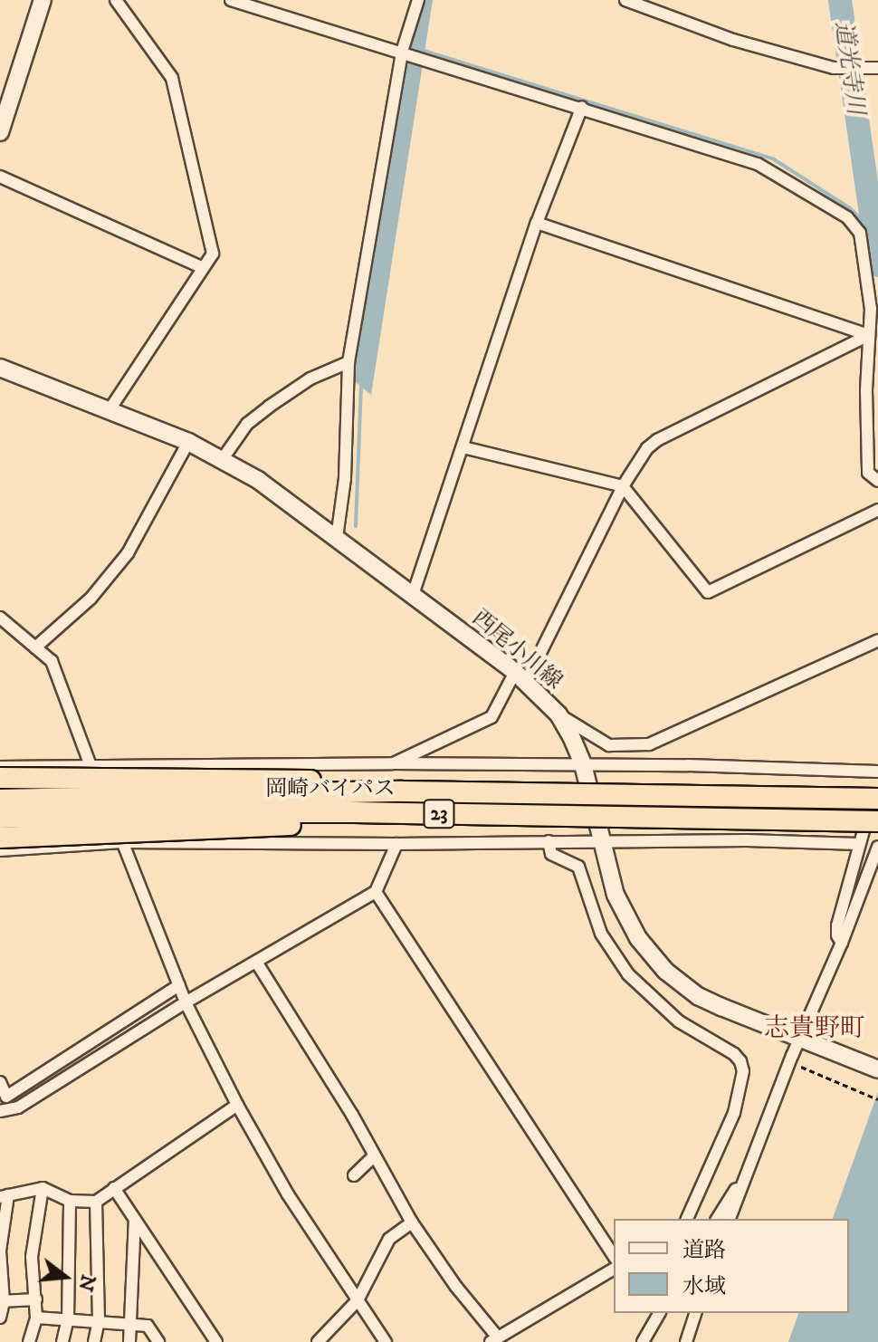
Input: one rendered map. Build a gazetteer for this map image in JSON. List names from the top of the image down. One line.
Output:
{"streets":{"highway":["岡崎バイパス","23"],"main road":["西尾小川線"]},"crossings":[["岡崎バイパス","23"]],"districts":["志貴野町"],"water":["道光寺川"],"legend":["道路","水域"],"north":"right"}
